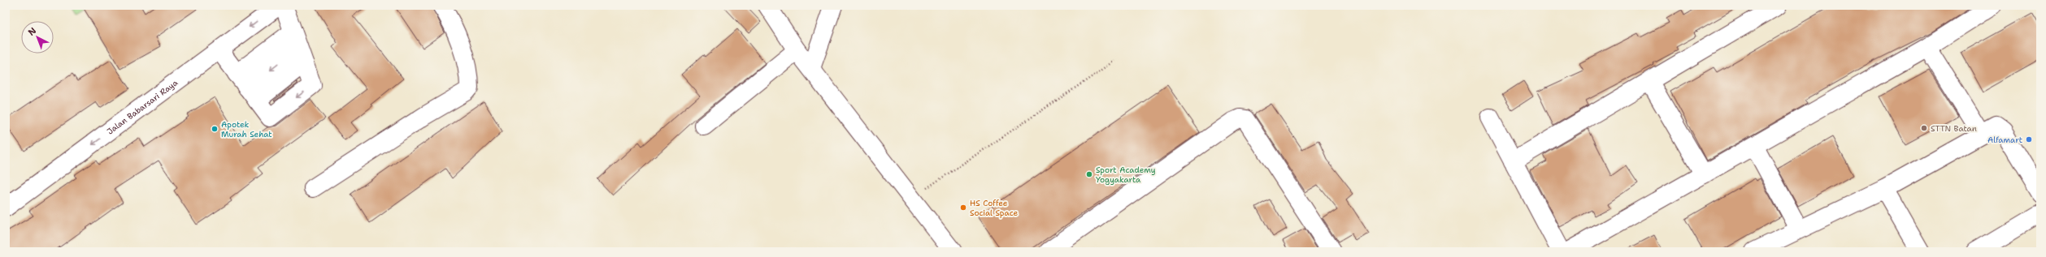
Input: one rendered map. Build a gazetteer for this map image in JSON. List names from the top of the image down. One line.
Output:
{"streets":{"street":["Jalan Babarsari Raya"]},"places":["STTN Batan","Apotek Murah Sehat","Alfamart","Sport Academy Yogyakarta","HS Coffee Social Space"],"north":"top left"}
